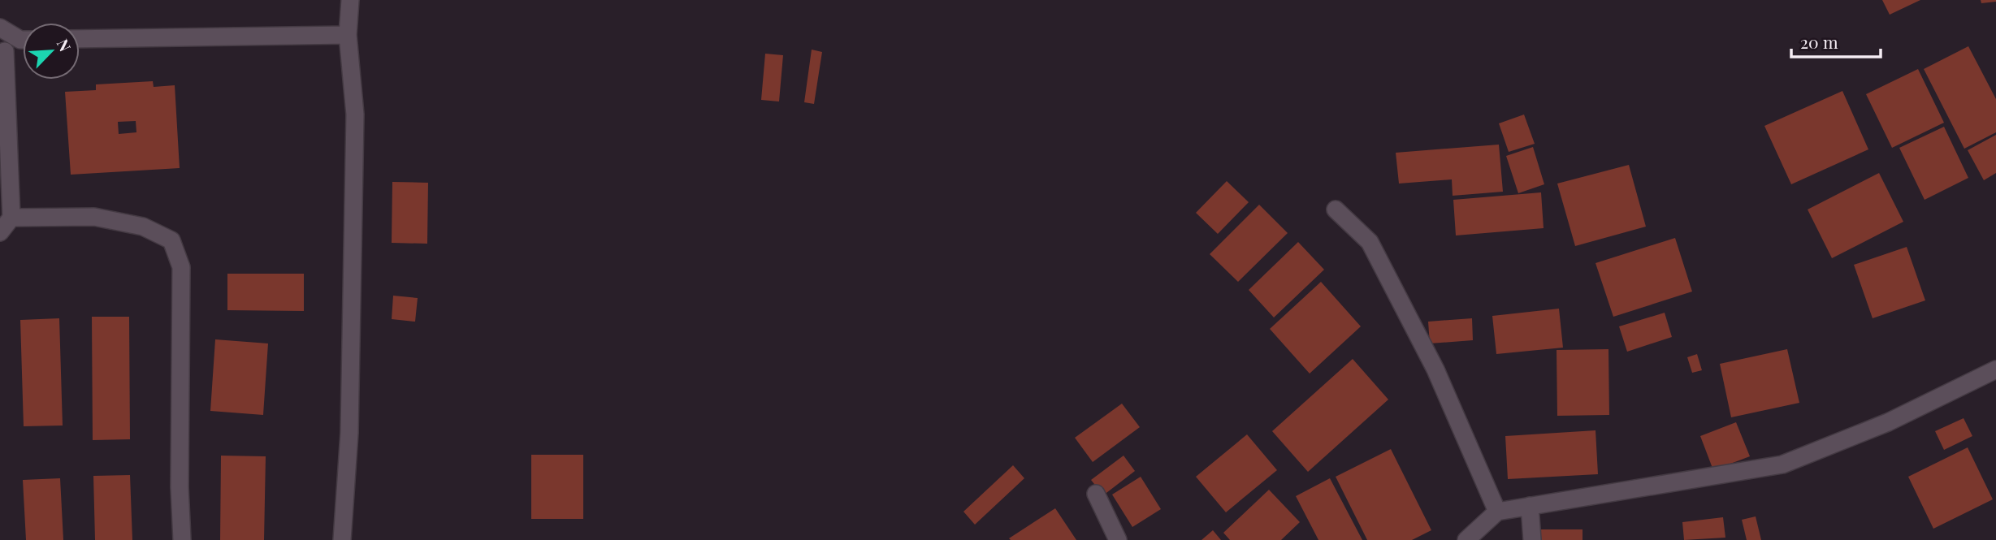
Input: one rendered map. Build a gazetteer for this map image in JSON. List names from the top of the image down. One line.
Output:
{"scale_bar":"20 m","north":"top right"}
